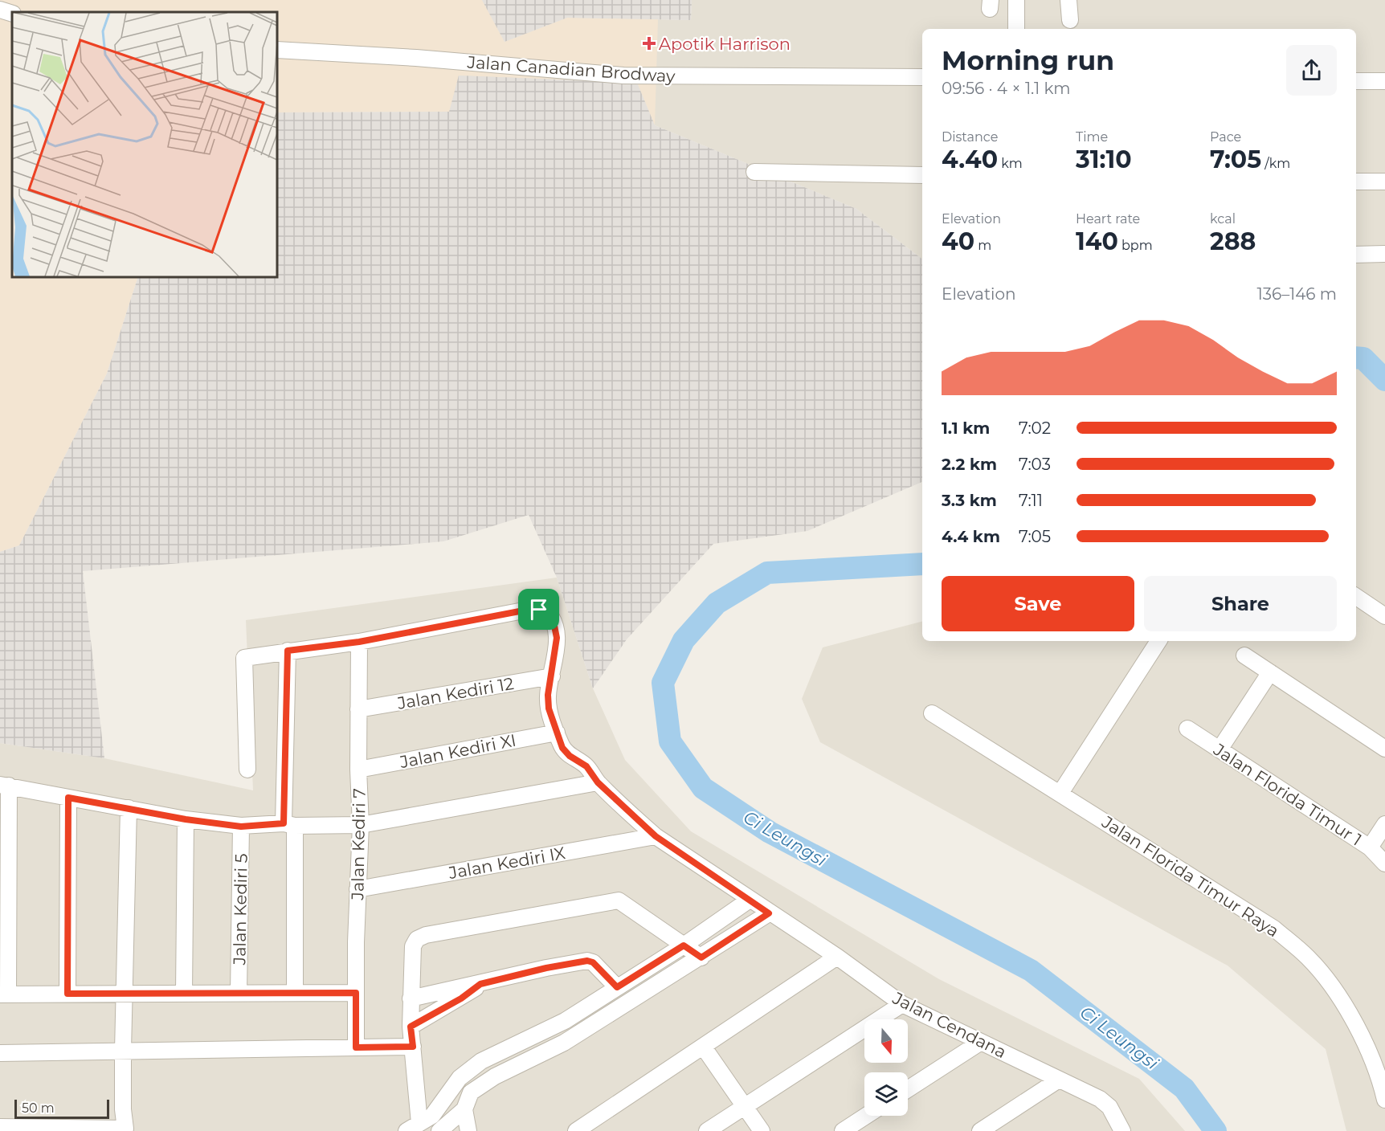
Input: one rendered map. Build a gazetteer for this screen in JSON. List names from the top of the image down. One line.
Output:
{"streets":{"street":["Jalan Canadian Brodway","Jalan Kediri 12","Jalan Kediri XI","Jalan Florida Timur 1","Jalan Kediri 7","Jalan Kediri IX","Jalan Florida Timur Raya","Jalan Kediri 5","Jalan Cendana"]},"crossings":[["Jalan Kediri 12","Jalan Kediri 7"],["Jalan Kediri 12","Jalan Cendana"],["Jalan Kediri XI","Jalan Kediri 7"],["Jalan Kediri XI","Jalan Cendana"],["Jalan Kediri 7","Jalan Kediri IX"],["Jalan Kediri 7","Jalan Cendana"],["Jalan Kediri IX","Jalan Cendana"]],"water":["Ci Leungsi"],"places":{"health":["Apotik Harrison"]},"scale_bar":"50 m","north":"bottom","page":{"heading":["Morning run","09:56 · 4 × 1.1 km"],"stats":[["Distance","4.40 km"],["Time","31:10"],["Pace","7:05 /km"],["Elevation","40 m"],["Heart rate","140 bpm"],["kcal","288"]],"chart":["Elevation","136–146 m"],"list":[{"name":"1.1 km","note":"7:02"},{"name":"2.2 km","note":"7:03"},{"name":"3.3 km","note":"7:11"},{"name":"4.4 km","note":"7:05"}],"buttons":["Save","Share"],"scale":"50 m"}}
